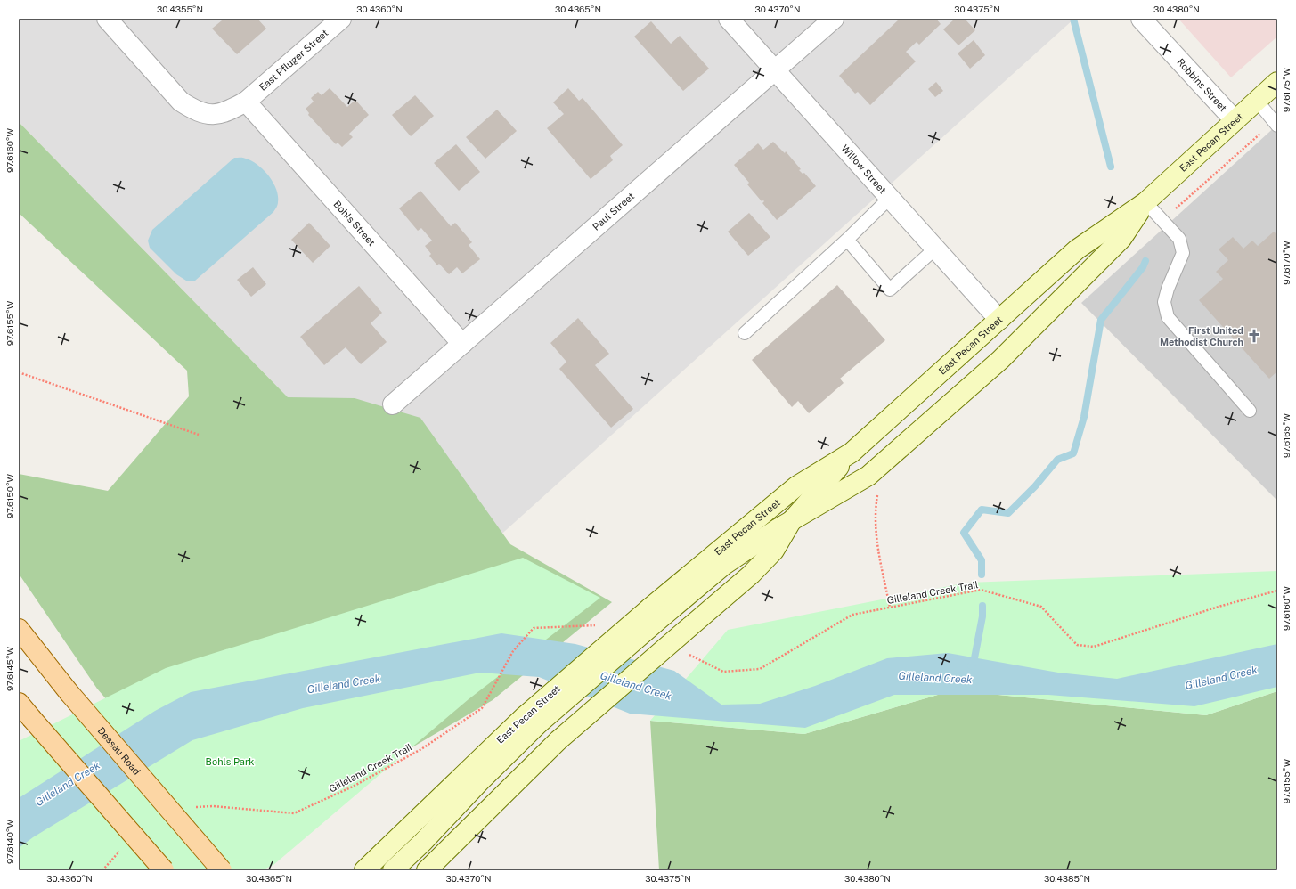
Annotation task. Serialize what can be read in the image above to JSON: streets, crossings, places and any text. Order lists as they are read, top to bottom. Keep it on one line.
{"streets":{"main road":["East Pecan Street","Dessau Road"],"street":["East Pfluger Street","Robbins Street","Willow Street","Paul Street","Bohls Street"],"path":["Gilleland Creek Trail"]},"crossings":[["East Pfluger Street","Bohls Street"],["Robbins Street","East Pecan Street"],["East Pecan Street","Willow Street"],["Willow Street","Paul Street"],["Paul Street","Bohls Street"]],"water":["Gilleland Creek"],"parks":["Bohls Park"],"places":{"church":["First United Methodist Church"]},"coordinates":["30.4355°N","30.4360°N","30.4365°N","30.4370°N","30.4375°N","30.4380°N","97.6175°W","97.6160°W","97.6170°W","97.6155°W","97.6165°W","97.6150°W","97.6145°W","97.6140°W","30.4385°N"]}
